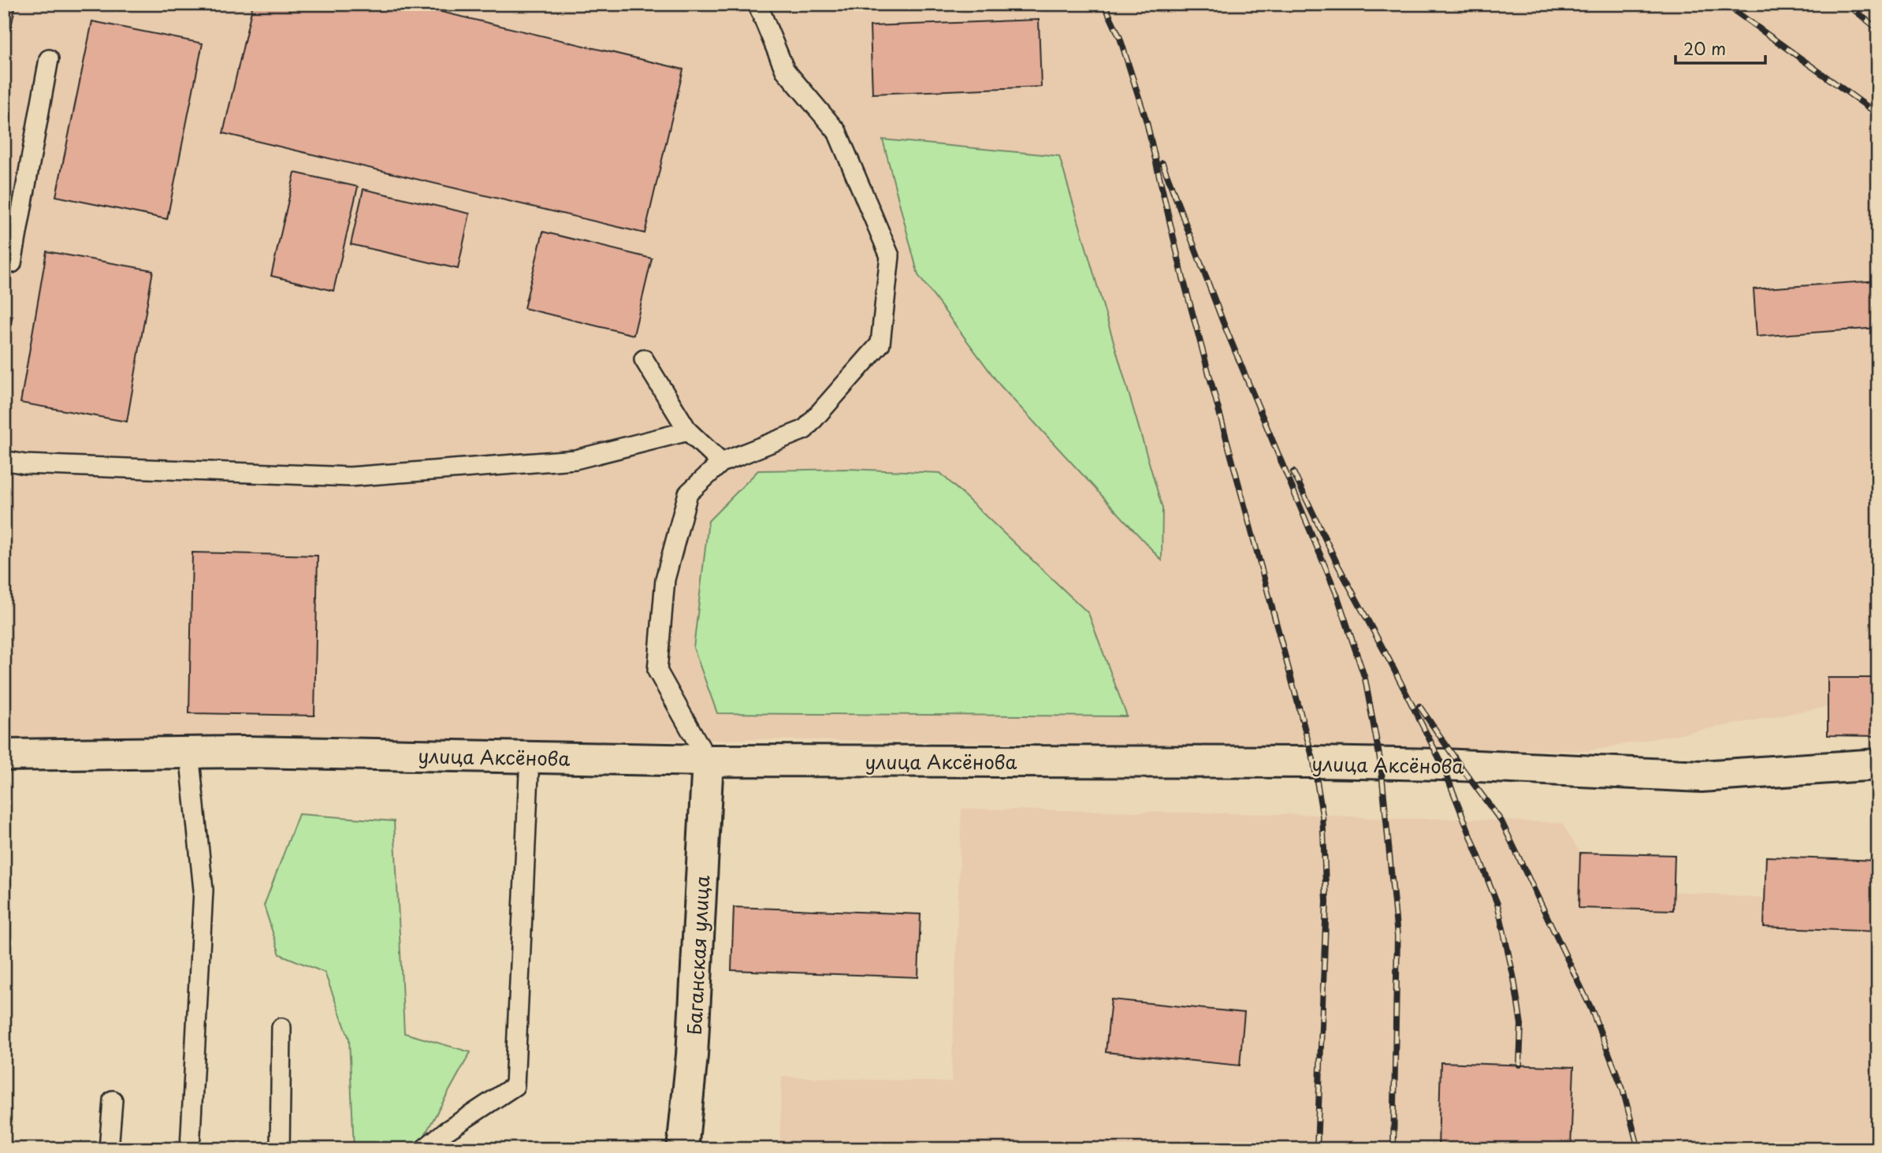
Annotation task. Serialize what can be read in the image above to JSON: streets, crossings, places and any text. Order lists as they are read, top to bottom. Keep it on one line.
{"streets":{"street":["улица Аксёнова","Баганская улица"]},"crossings":[["улица Аксёнова","Баганская улица"]],"scale_bar":"20 m"}
